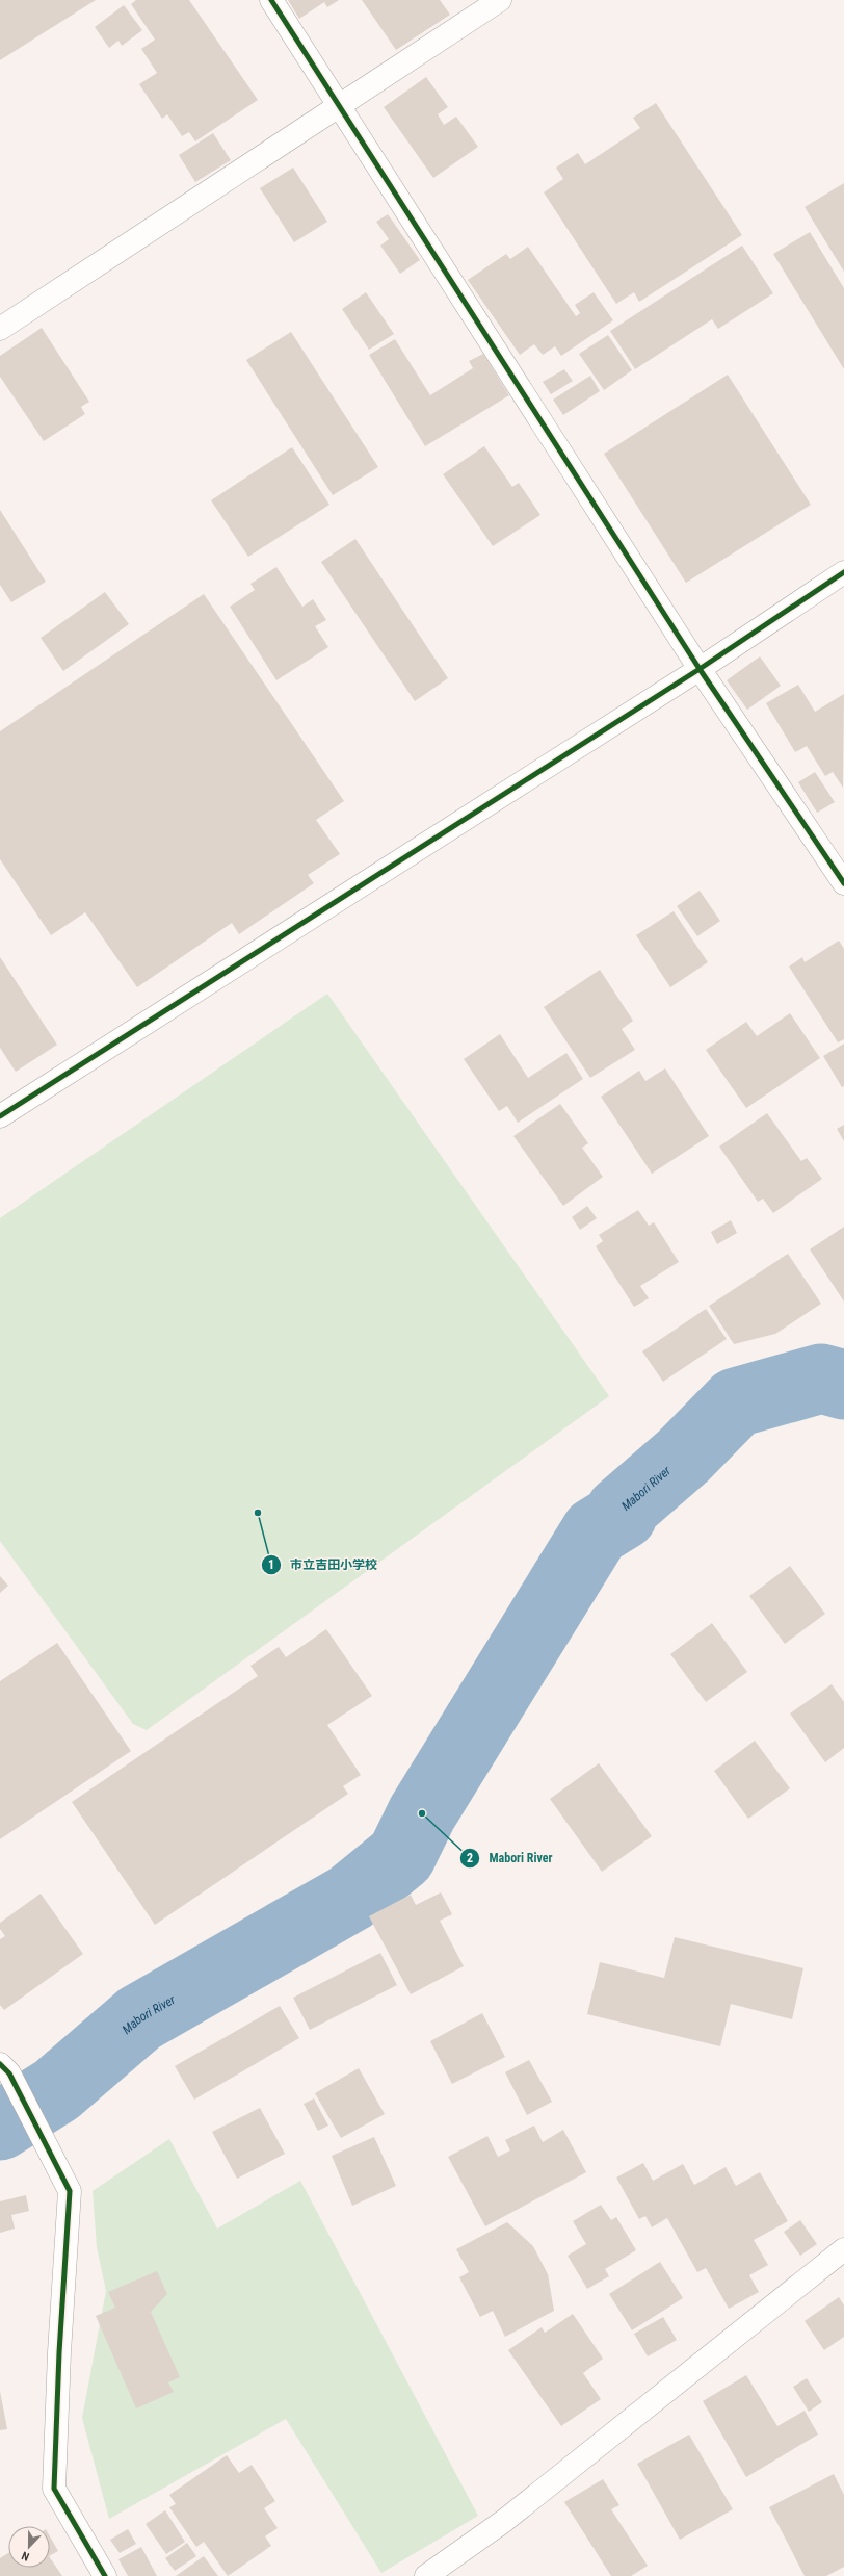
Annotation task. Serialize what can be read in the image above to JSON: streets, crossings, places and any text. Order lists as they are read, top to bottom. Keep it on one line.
{"water":["Mabori River"],"places":["市立吉田小学校","Mabori River"],"north":"bottom"}
